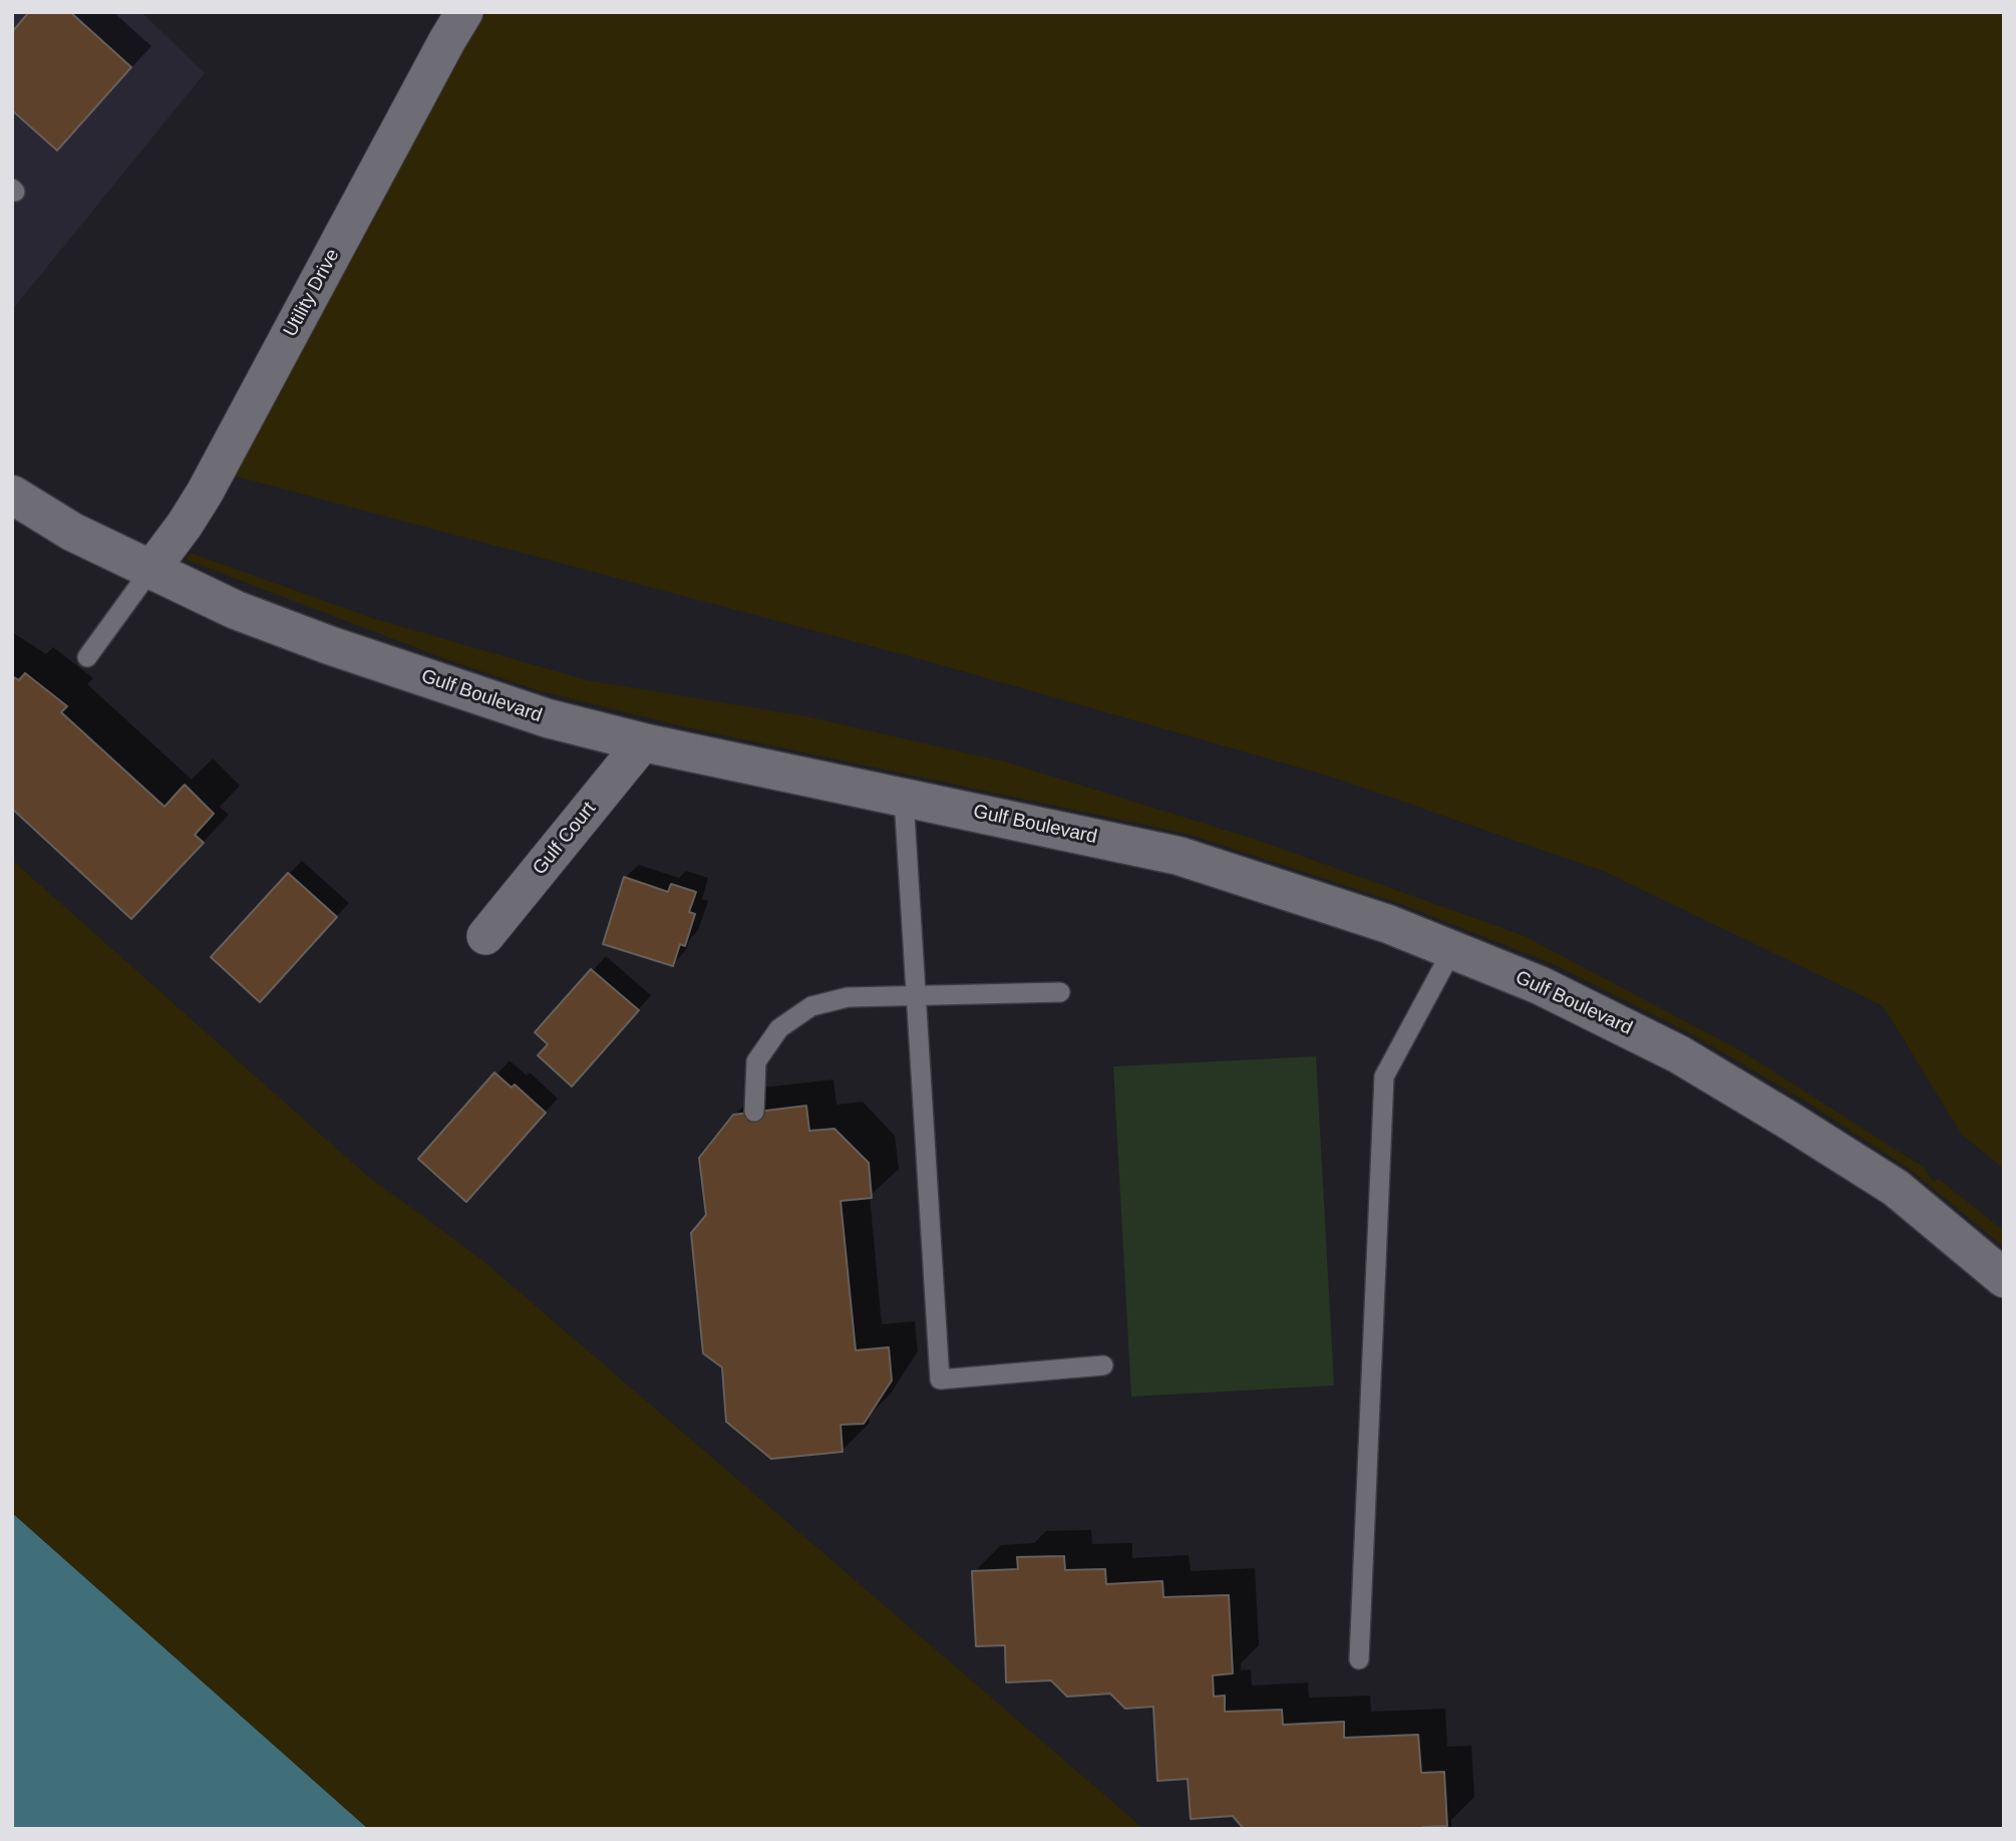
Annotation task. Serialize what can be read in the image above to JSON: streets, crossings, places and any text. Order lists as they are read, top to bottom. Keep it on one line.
{"streets":{"main road":["Gulf Boulevard"],"street":["Utility Drive","Gulf Court"]},"crossings":[["Utility Drive","Gulf Boulevard"],["Gulf Boulevard","Gulf Court"]]}
